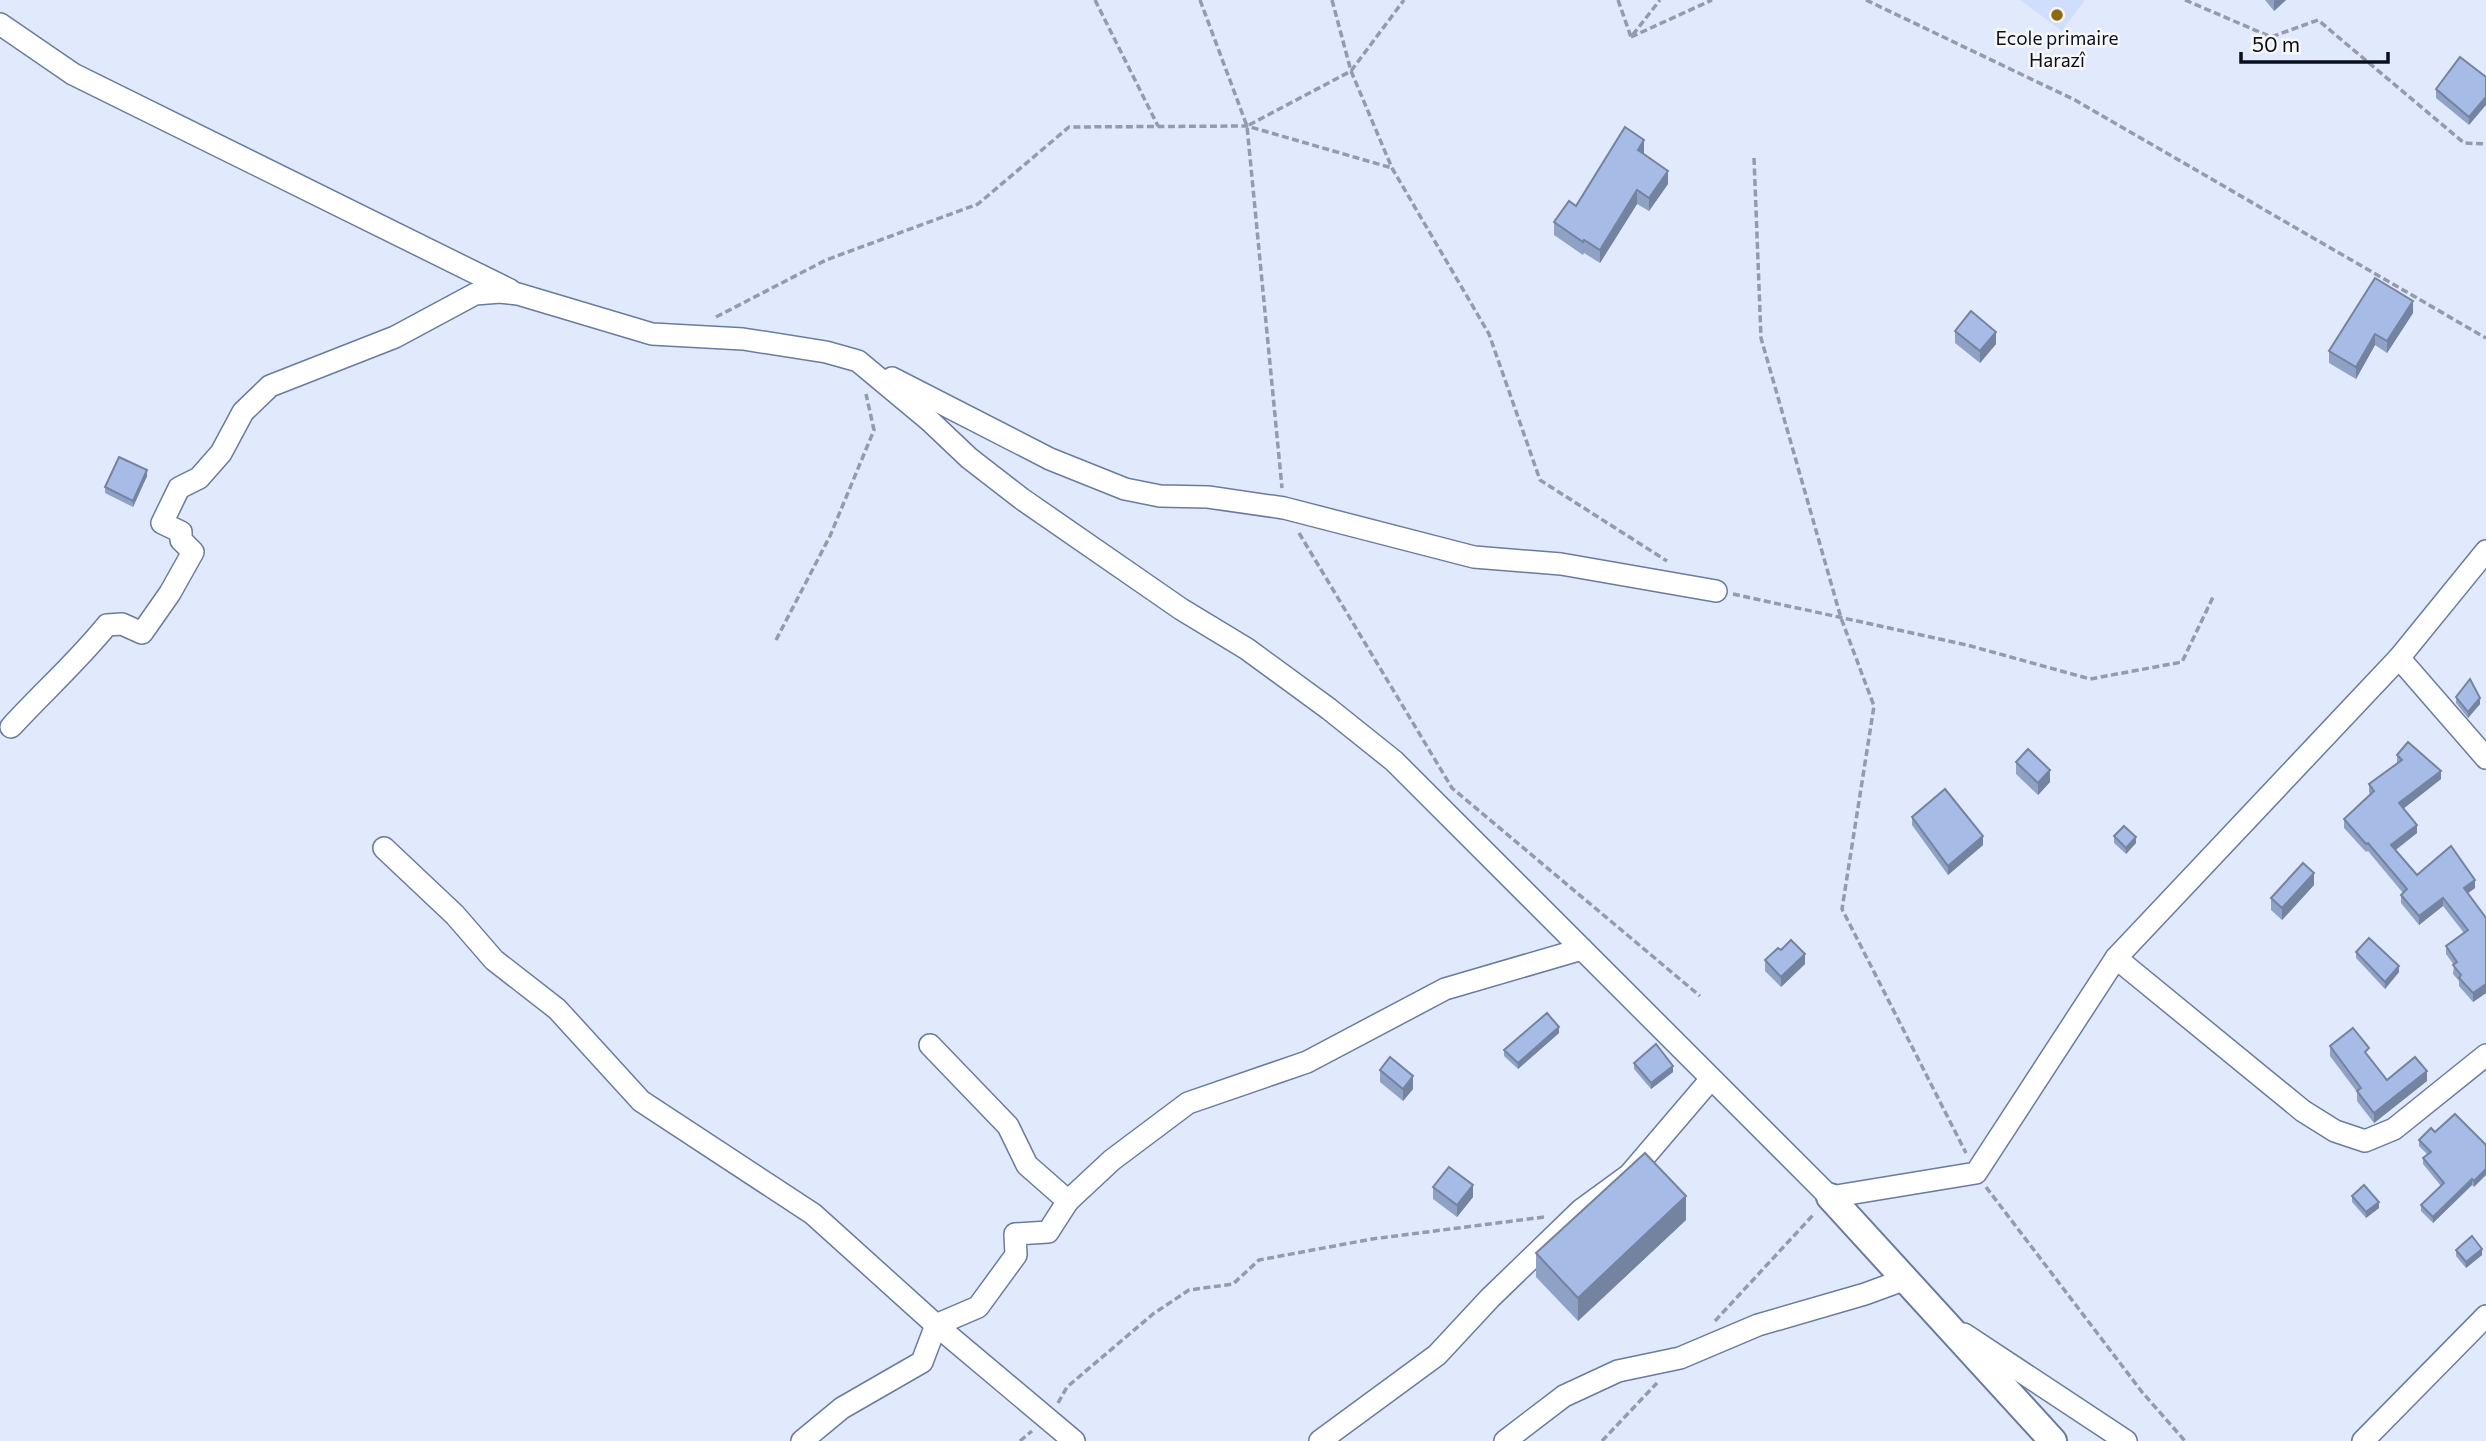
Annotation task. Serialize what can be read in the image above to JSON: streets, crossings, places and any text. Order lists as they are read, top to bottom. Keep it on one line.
{"places":["Ecole primaire Harazî"],"scale_bar":"50 m"}
